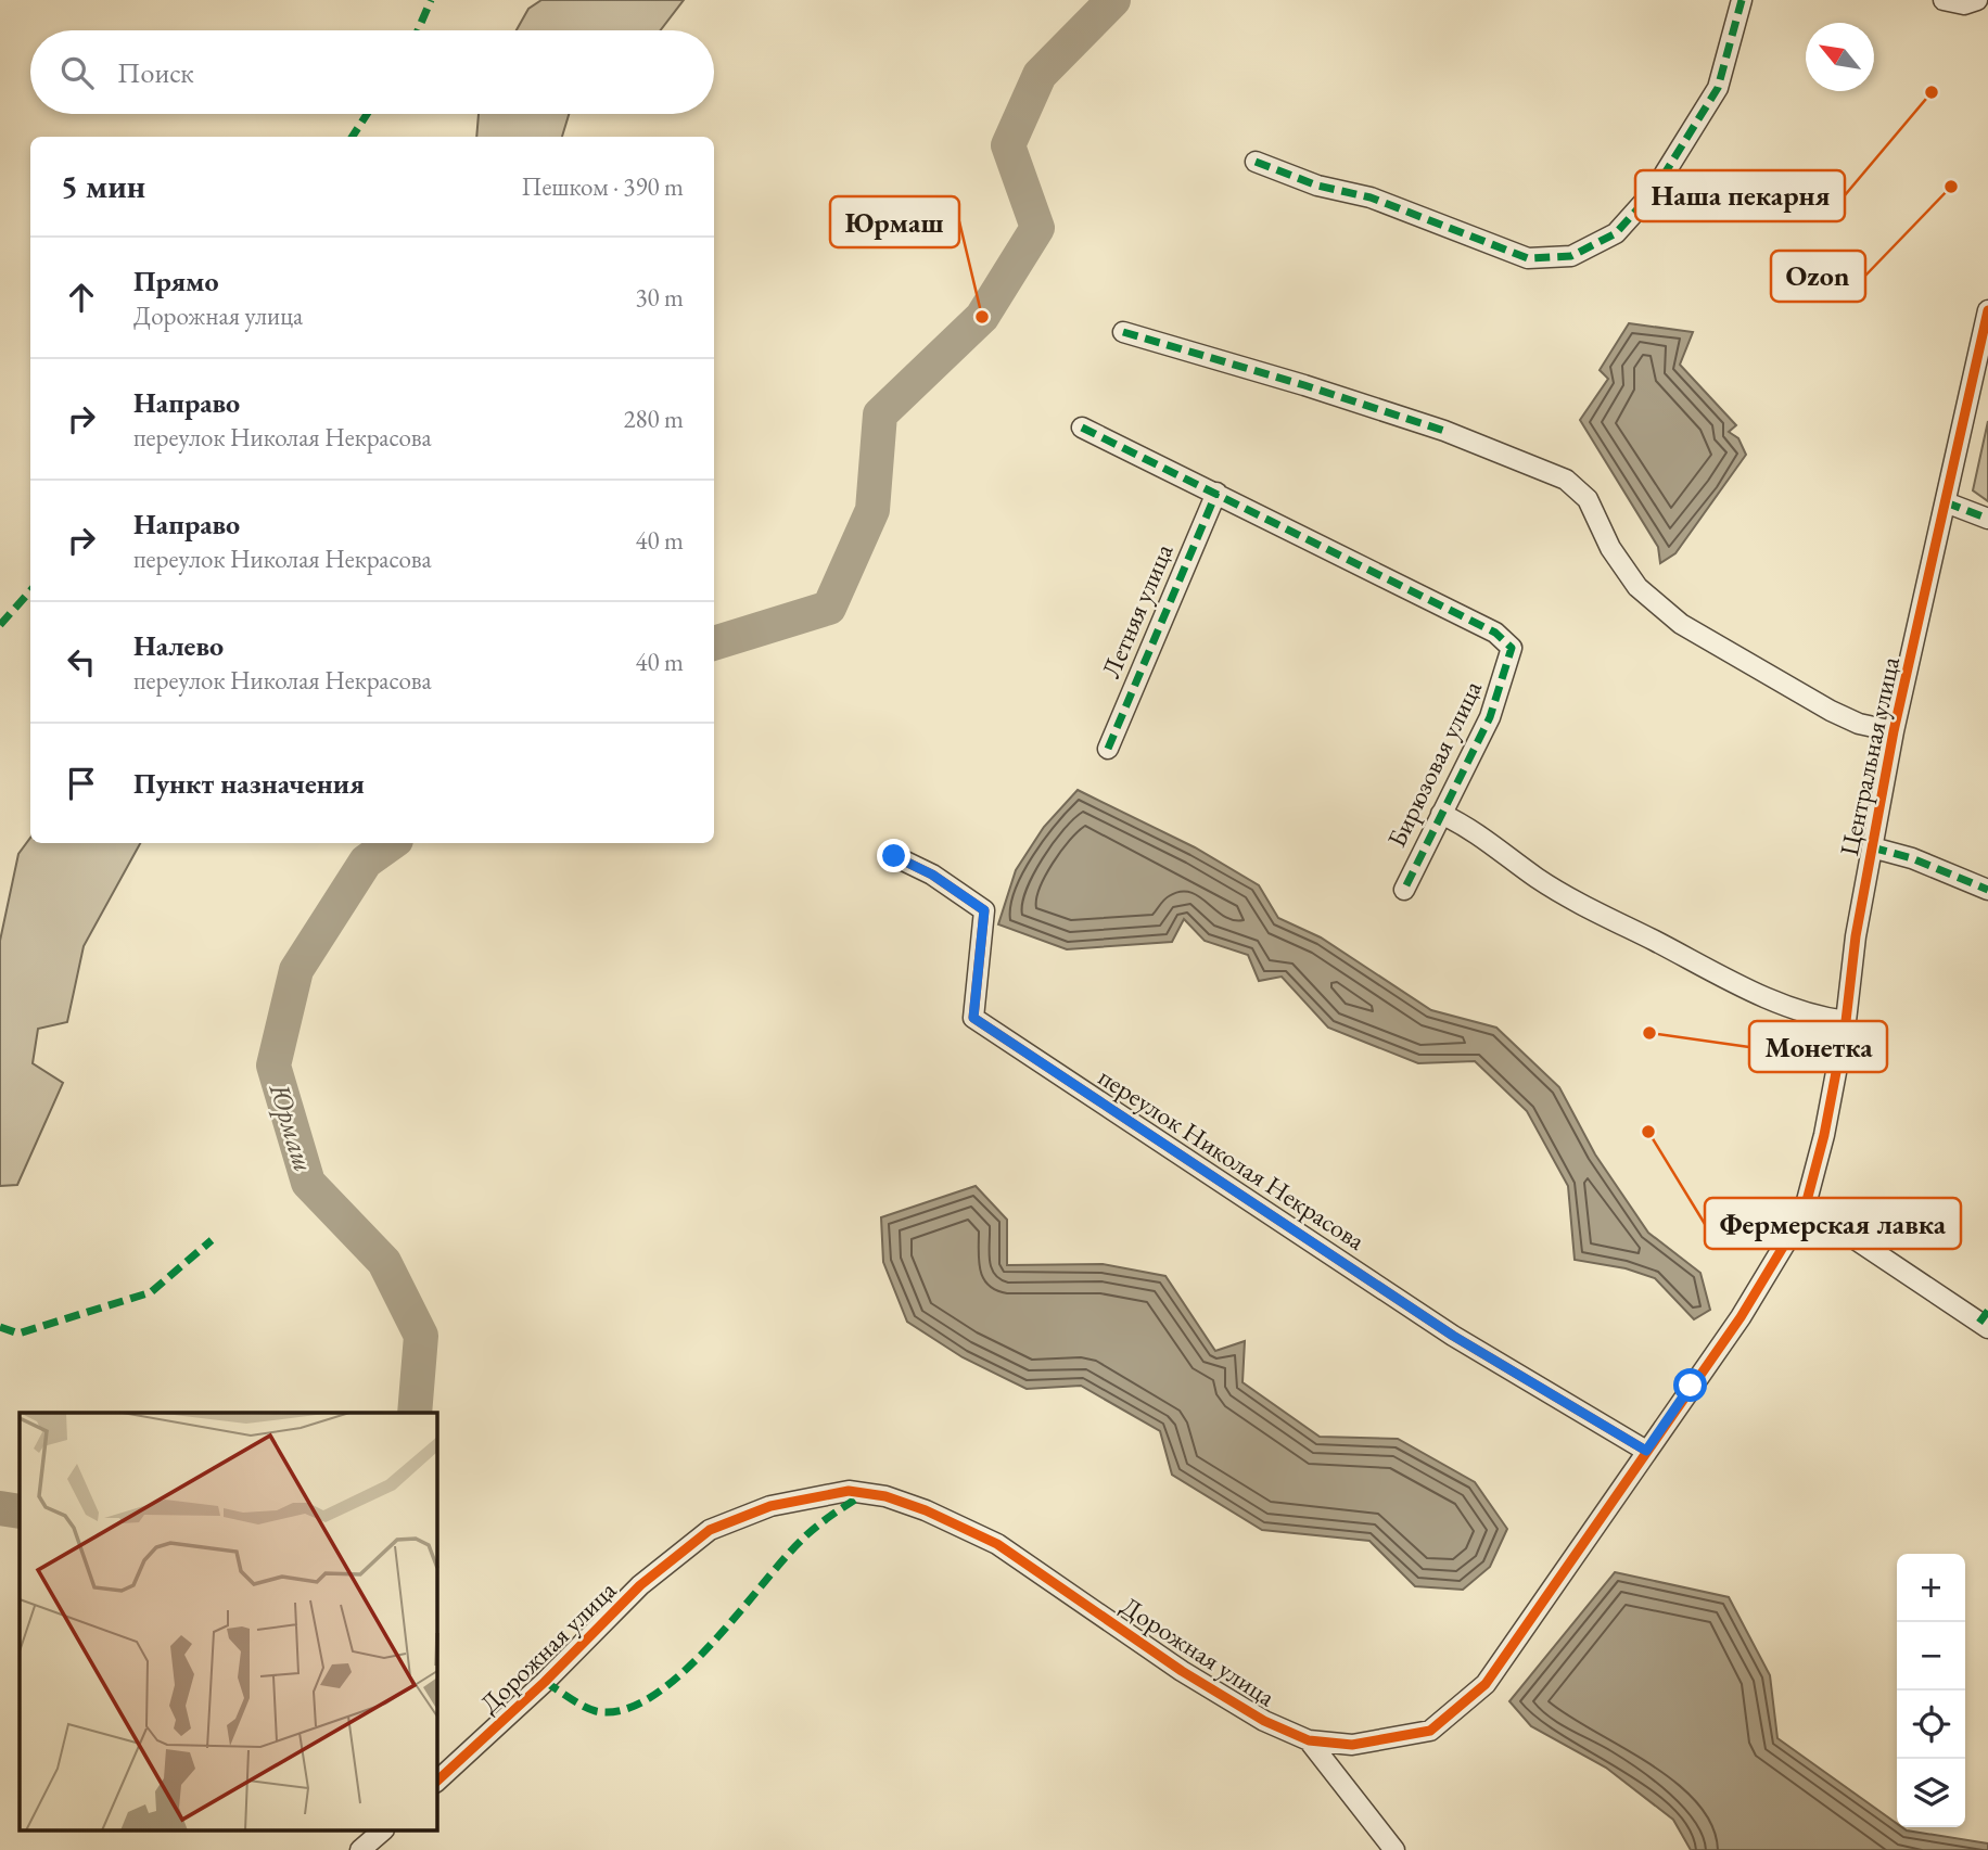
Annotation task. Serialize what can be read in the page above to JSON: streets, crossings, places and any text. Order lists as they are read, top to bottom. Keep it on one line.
{"streets":{"street":["Летняя улица","Центральная улица","Бирюзовая улица","переулок Николая Некрасова","Дорожная улица"]},"crossings":[["Летняя улица","Бирюзовая улица"],["Центральная улица","Дорожная улица"],["переулок Николая Некрасова","Дорожная улица"]],"water":["Юрмаш"],"places":["Наша пекарня","Ozon","Юрмаш","Монетка","Фермерская лавка"],"north":"top left","page":{"search":"Поиск","heading":["5 мин","Пешком · 390 m"],"list":[["Прямо","Дорожная улица","30 m"],["Направо","переулок Николая Некрасова","280 m"],["Направо","переулок Николая Некрасова","40 m"],["Налево","переулок Николая Некрасова","40 m"],"Пункт назначения"],"map_buttons":["+","−"]}}
